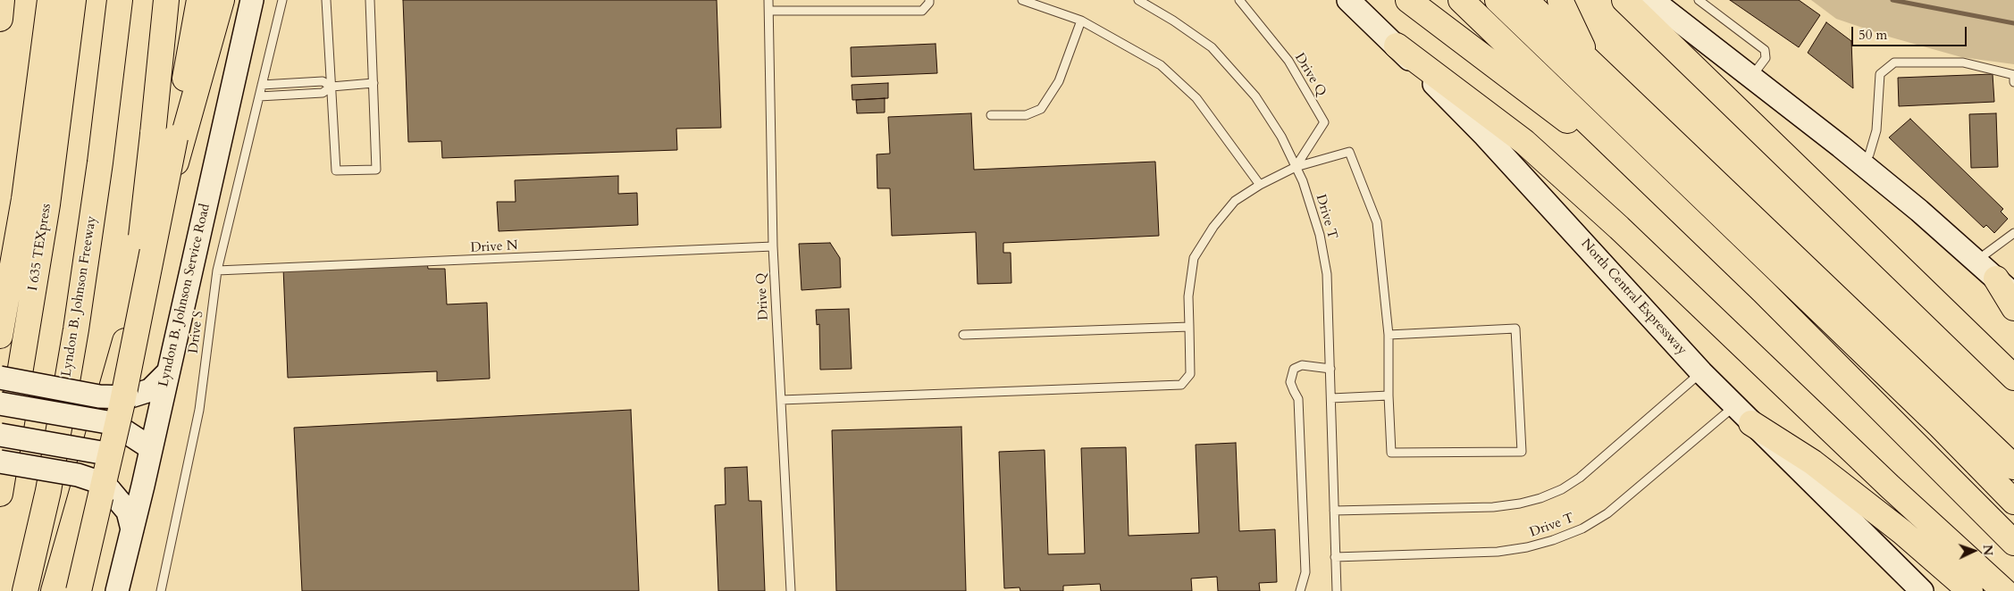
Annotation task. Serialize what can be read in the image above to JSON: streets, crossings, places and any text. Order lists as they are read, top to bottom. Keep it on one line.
{"streets":{"highway":["I 635 TEXpress","Lyndon B. Johnson Freeway"],"main road":["Lyndon B. Johnson Service Road","North Central Expressway"],"lane":["Drive Q","Drive T","Drive N","Drive S"]},"crossings":[["Drive Q","Drive T"],["Drive Q","Drive N"],["Drive T","North Central Expressway"],["Drive N","Drive S"]],"scale_bar":"50 m","north":"right"}
